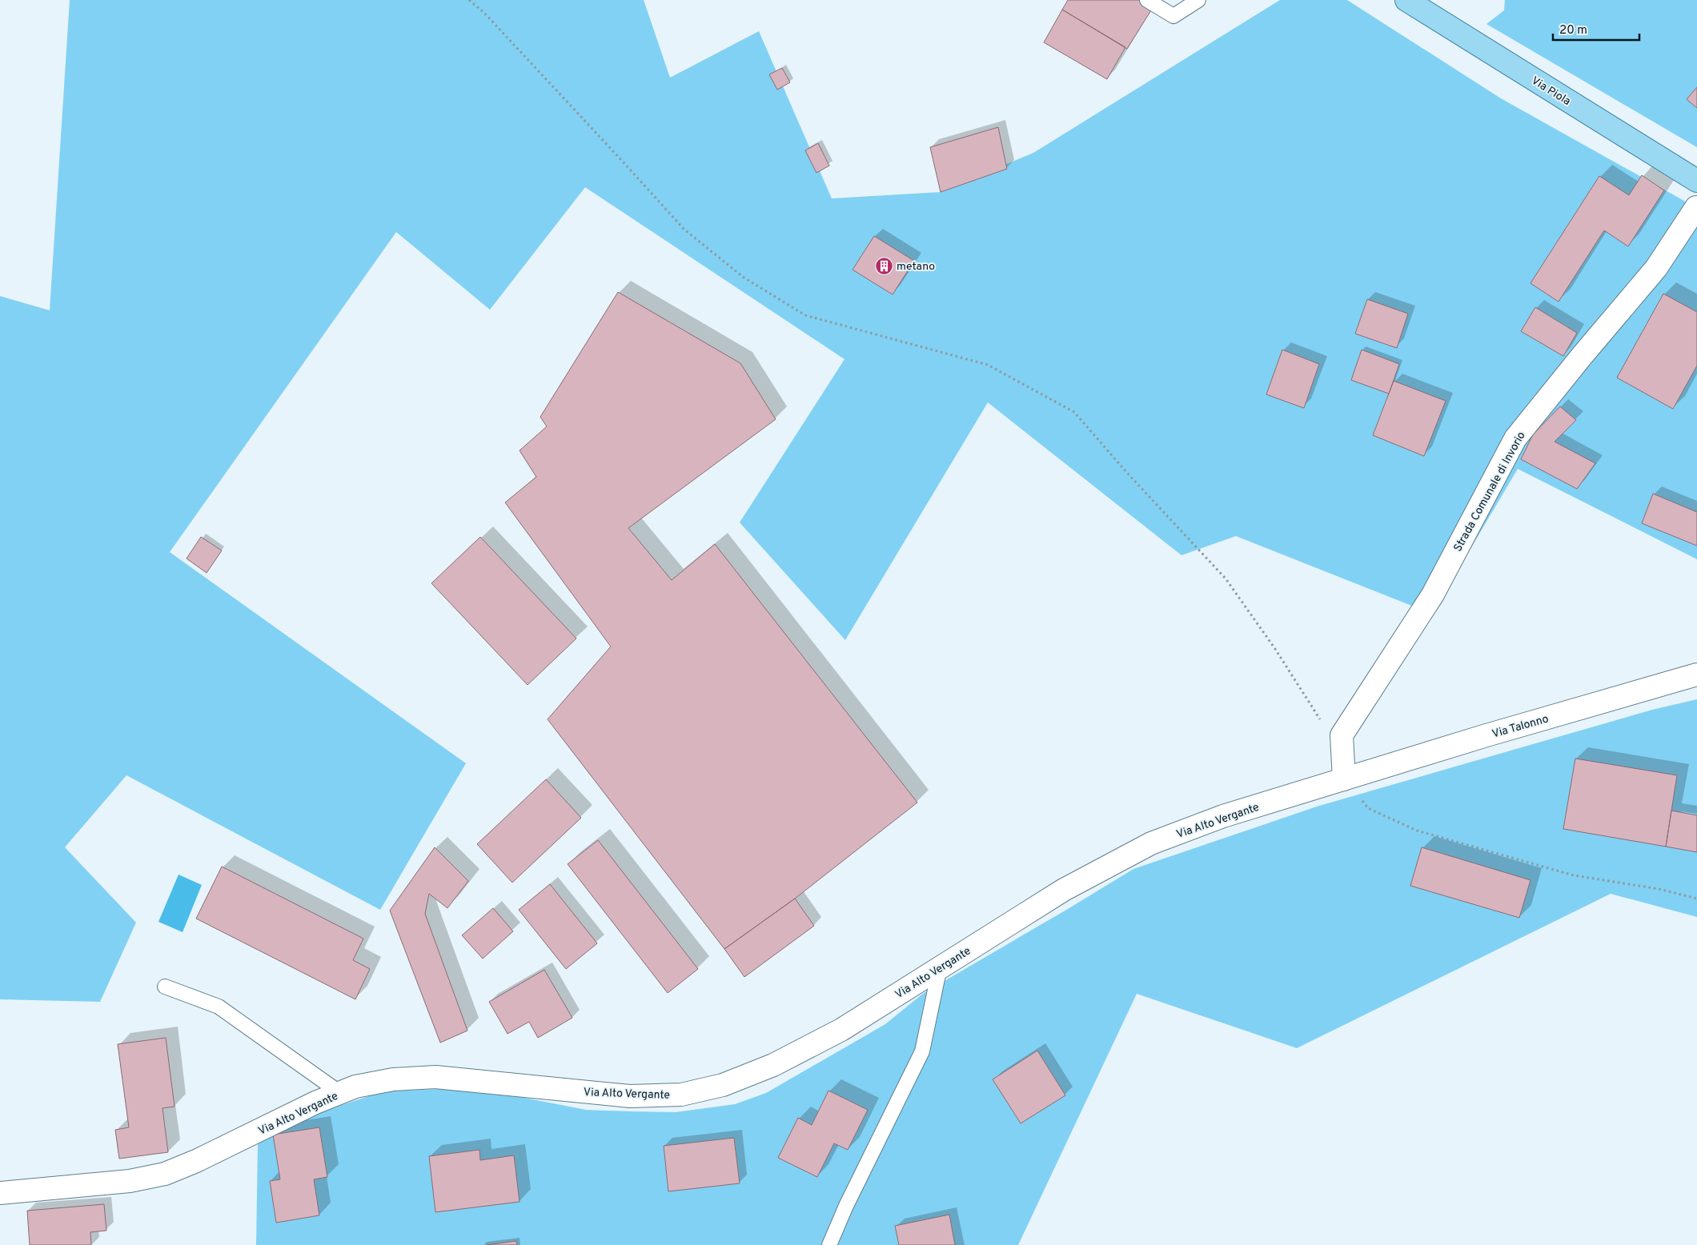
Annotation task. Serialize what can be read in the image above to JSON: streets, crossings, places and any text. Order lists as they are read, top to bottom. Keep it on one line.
{"streets":{"main road":["Via Piola","Strada Comunale di Invorio","Via Talonno","Via Alto Vergante"]},"crossings":[["Strada Comunale di Invorio","Via Talonno"],["Strada Comunale di Invorio","Via Alto Vergante"],["Via Talonno","Via Alto Vergante"]],"places":{"building":["metano"]},"scale_bar":"20 m"}
